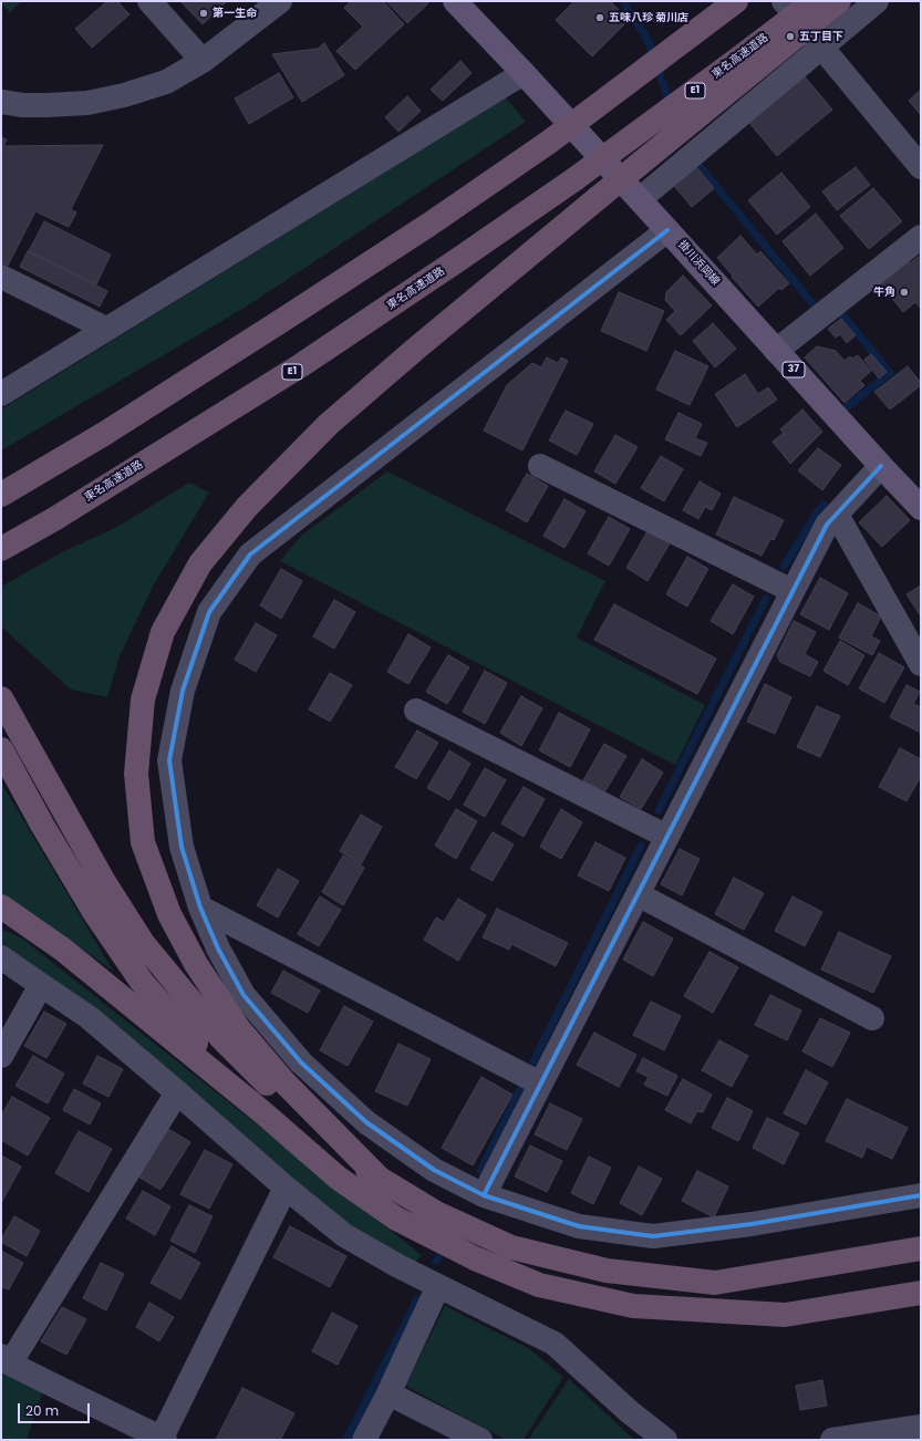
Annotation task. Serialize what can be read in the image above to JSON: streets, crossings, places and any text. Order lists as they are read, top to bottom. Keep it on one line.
{"streets":{"highway":["東名高速道路","E1"],"main road":["掛川浜岡線","37"]},"places":["第一生命","五味八珍 菊川店","五丁目下","牛角"],"scale_bar":"20 m"}
